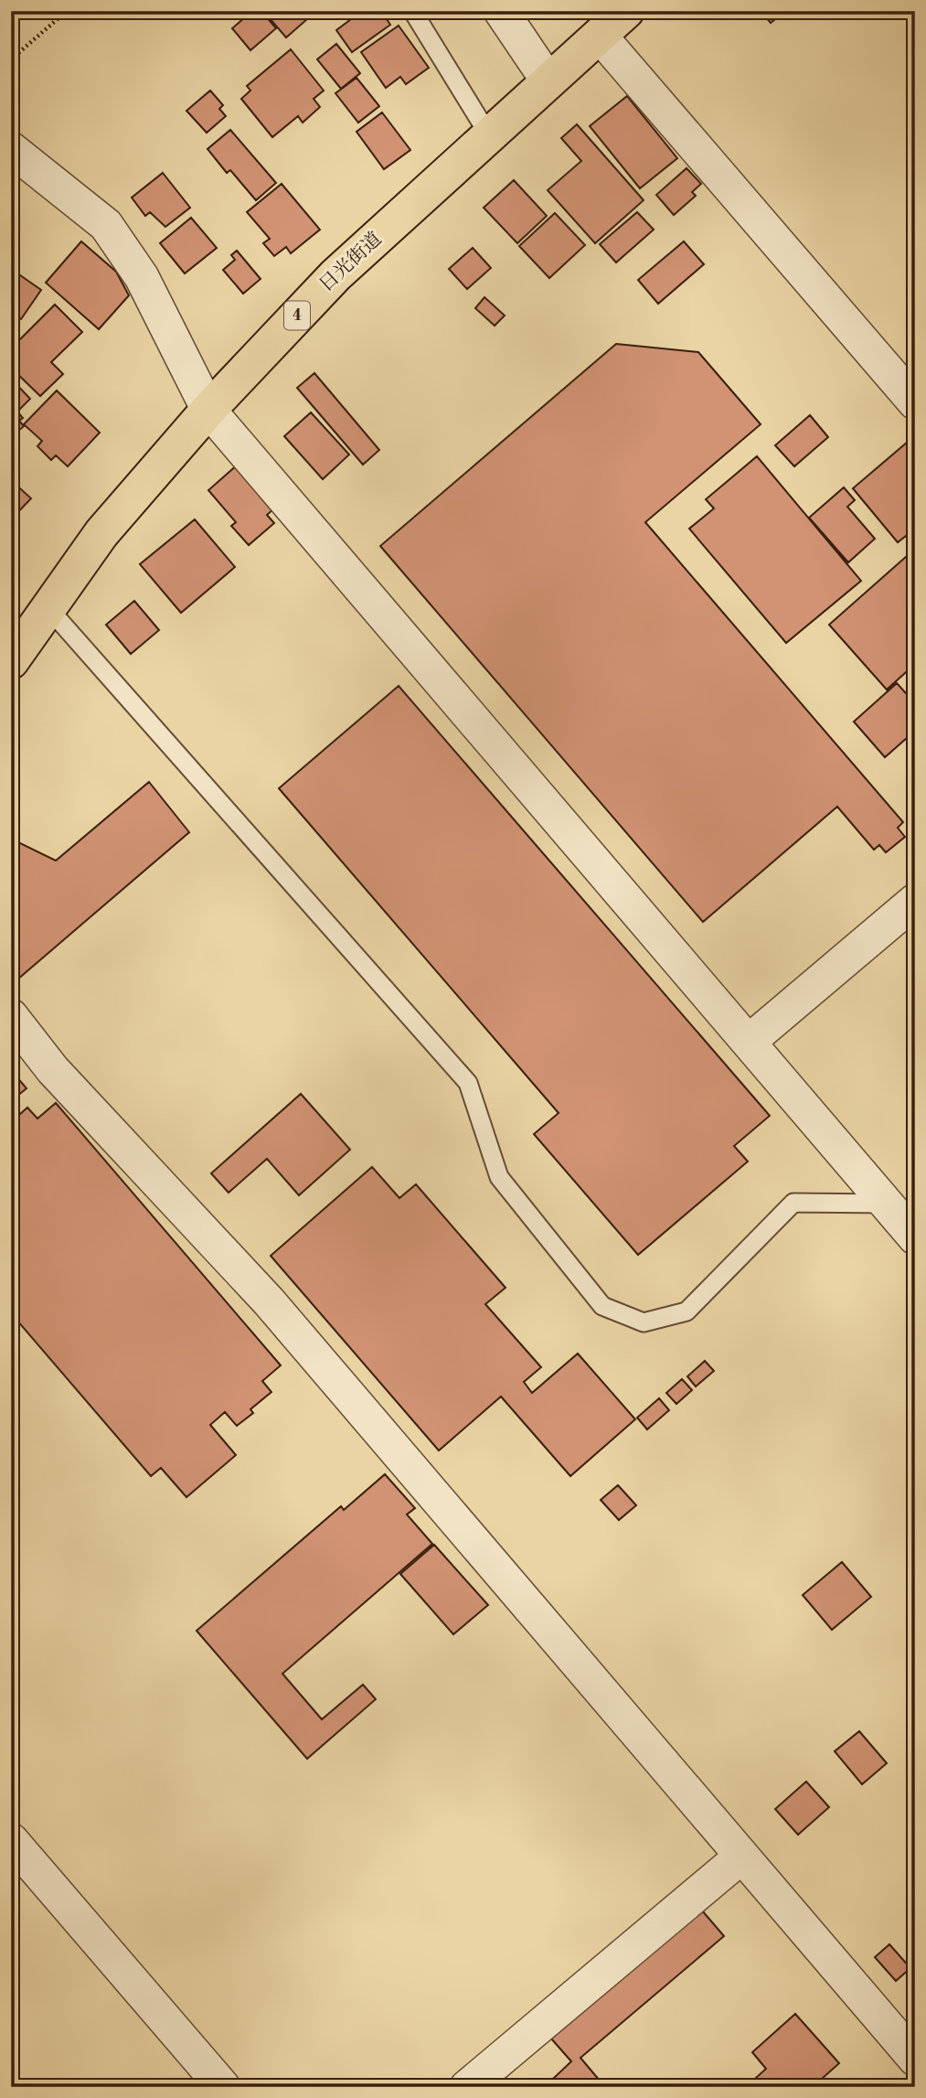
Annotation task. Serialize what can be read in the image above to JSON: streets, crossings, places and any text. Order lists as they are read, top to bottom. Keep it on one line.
{"streets":{"highway":["日光街道","4"]}}
